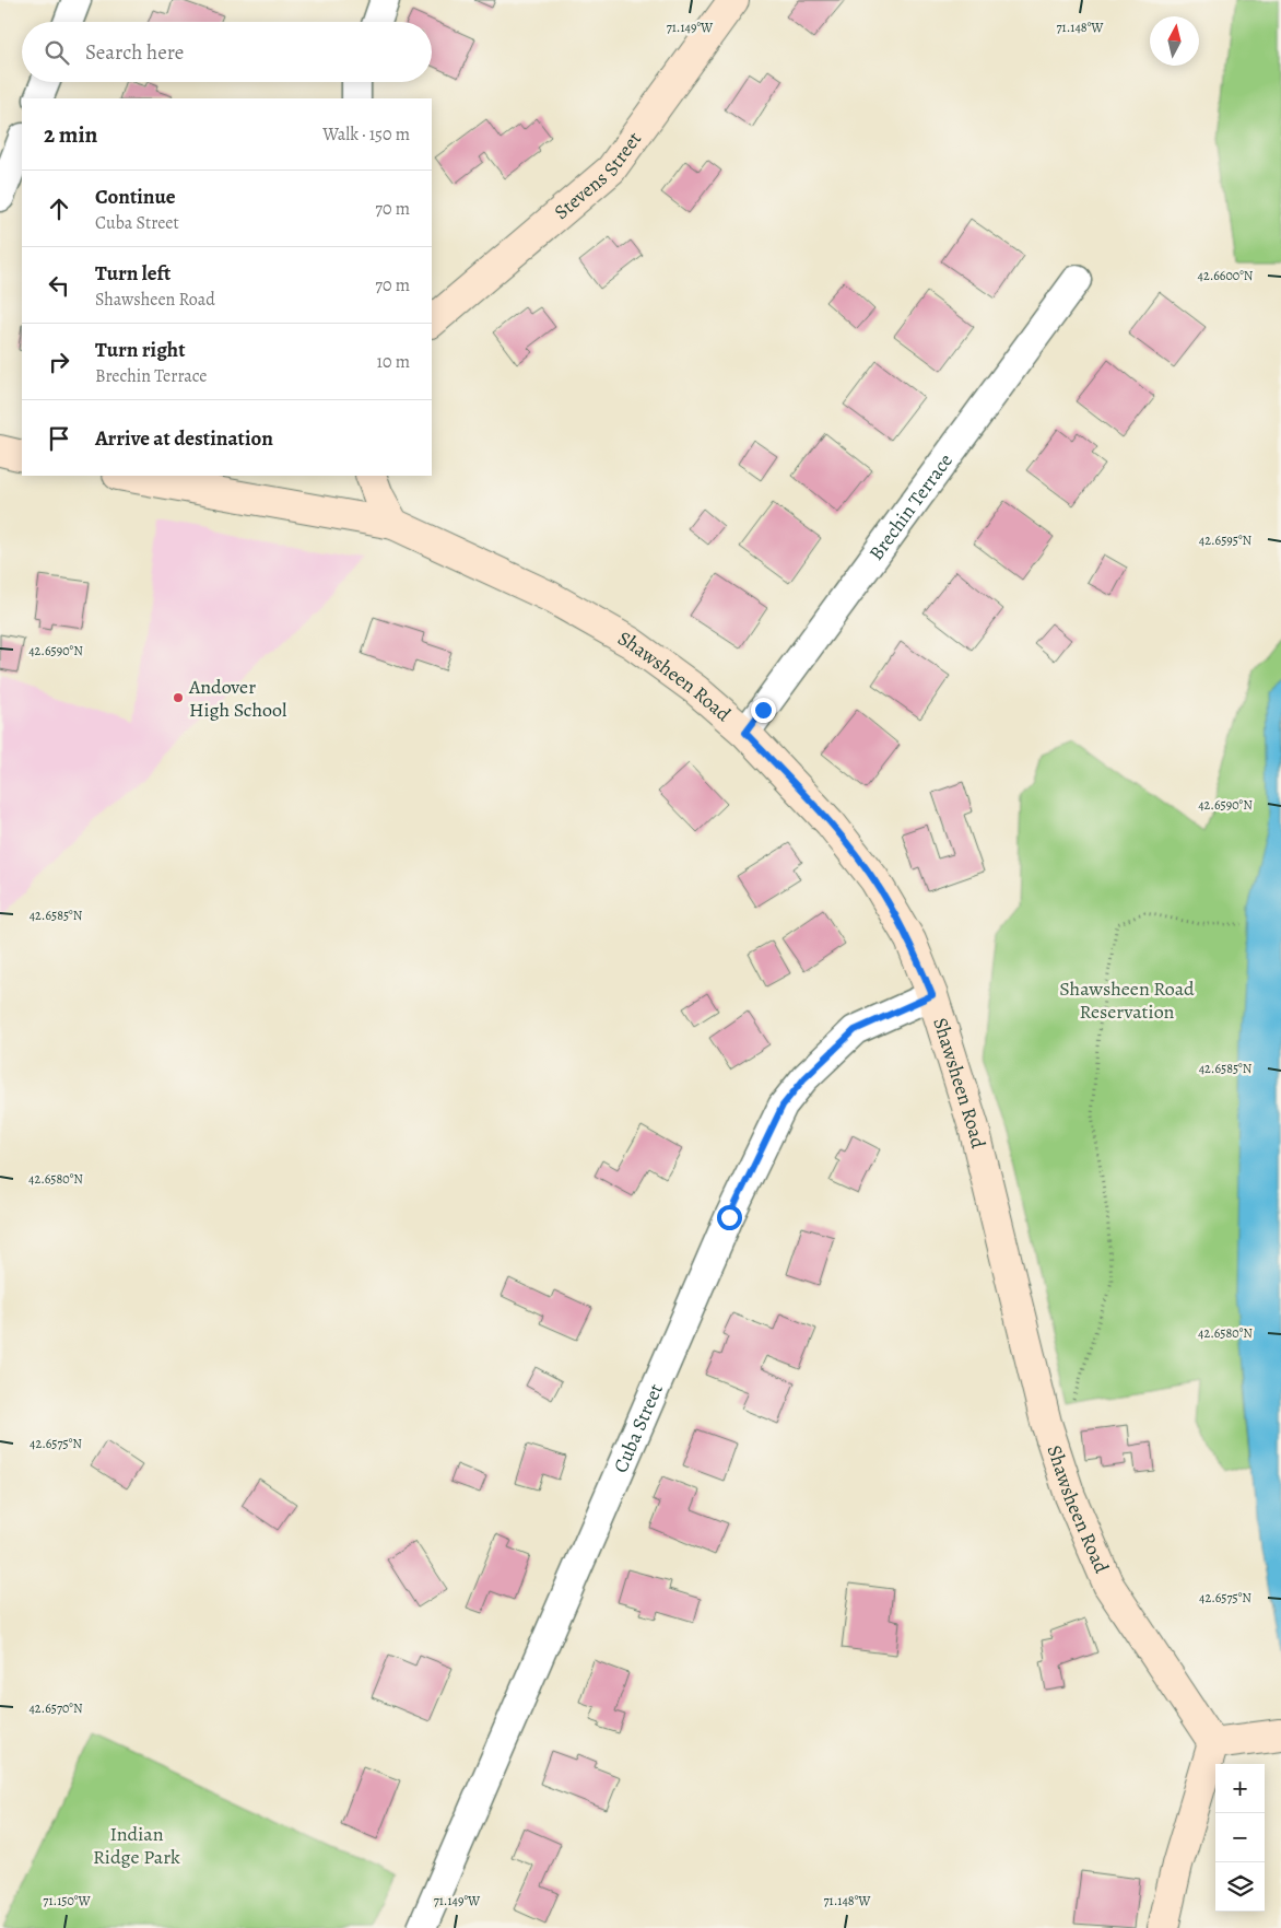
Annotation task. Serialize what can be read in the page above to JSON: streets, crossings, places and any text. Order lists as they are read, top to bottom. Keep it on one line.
{"streets":{"main road":["Stevens Street","Shawsheen Road"],"street":["Brechin Terrace","Cuba Street"]},"crossings":[["Brechin Terrace","Shawsheen Road"],["Shawsheen Road","Cuba Street"]],"parks":["Shawsheen Road Reservation","Indian Ridge Park"],"places":["Andover High School"],"north":"top","page":{"search":"Search here","heading":["2 min","Walk · 150 m"],"list":[["Continue","Cuba Street","70 m"],["Turn left","Shawsheen Road","70 m"],["Turn right","Brechin Terrace","10 m"],"Arrive at destination"],"map_buttons":["+","−"]},"coordinates":["71.149°W","71.148°W","42.6600°N","42.6595°N","42.6590°N","42.6585°N","42.6580°N","42.6575°N","42.6570°N","71.150°W"]}
